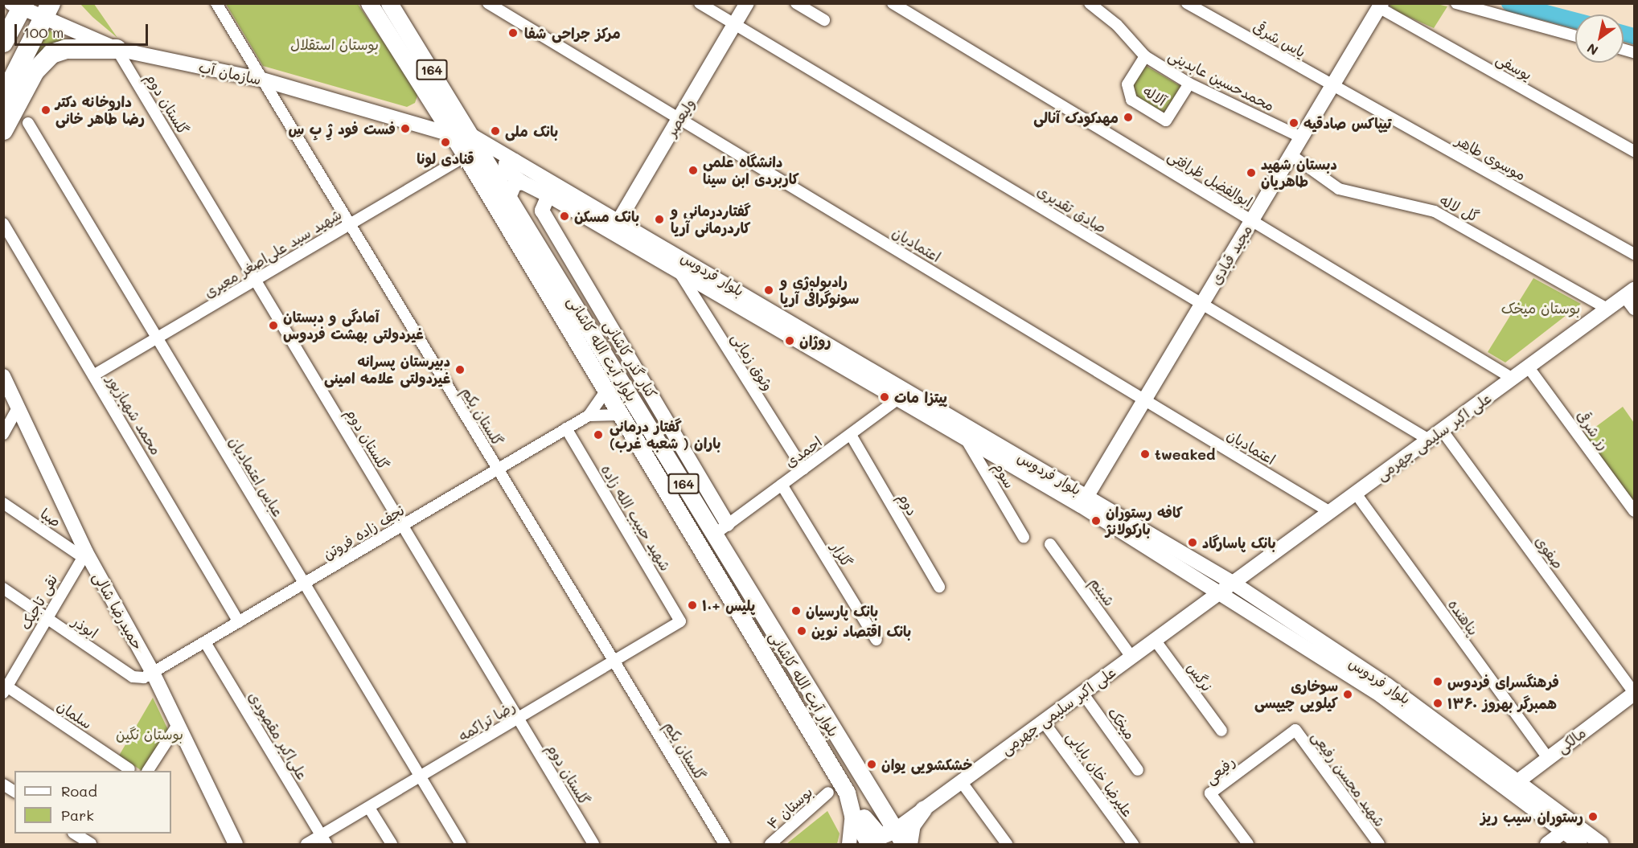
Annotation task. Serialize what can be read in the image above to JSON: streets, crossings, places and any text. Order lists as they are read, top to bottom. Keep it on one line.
{"streets":{"main road":["164","سازمان آب","ولیعصر","مجید قبادی","بلوار فردوس","بلوار آیت الله کاشانی","کنار گذر کاشانی","علی اکبر سلیمی جهرمی","حمیدرضا شالی","مالکی"],"street":["یاس شرقی","یوسفی","محمدحسین عابدینی","آلاله","گلستان دوم","موسوی طاهر","ابوالفضل ظرافتی","گل لاله","صادق تقدیری","اعتمادیان","شهید سید علی‌اصغر معیری","وثوق زمانی","محمد شهبازپور","گلستان یکم","رز شرقی","احمدی","سوم","عباس اعتمادیان","دوم","صبا","شهید حبیب الله زاده","نجف زاده فروتن","صفوی","گلزار","شبنم","نقی تاجیک","پناهنده","ابوذر","نرگس","سلمان","رضا تراکمه","میخک","علی‌اکبر مقصودی","رفیعی","علیرضا خان بابایی","شهید محسن رفیعی","بوستان ۴"]},"crossings":[["یاس شرقی","موسوی طاهر"],["یاس شرقی","مجید قبادی"],["یوسفی","مجید قبادی"],["سازمان آب","گلستان دوم"],["سازمان آب","بلوار آیت الله کاشانی"],["سازمان آب","گلستان یکم"],["محمدحسین عابدینی","آلاله"],["محمدحسین عابدینی","مجید قبادی"],["گلستان دوم","شهید سید علی‌اصغر معیری"],["گلستان دوم","نجف زاده فروتن"],["گلستان دوم","رضا تراکمه"],["ولیعصر","صادق تقدیری"],["ولیعصر","اعتمادیان"],["ولیعصر","بلوار فردوس"],["موسوی طاهر","مجید قبادی"],["ابوالفضل ظرافتی","مجید قبادی"],["ابوالفضل ظرافتی","علی اکبر سلیمی جهرمی"],["گل لاله","مجید قبادی"],["گل لاله","علی اکبر سلیمی جهرمی"],["صادق تقدیری","مجید قبادی"],["صادق تقدیری","علی اکبر سلیمی جهرمی"],["اعتمادیان","مجید قبادی"],["اعتمادیان","علی اکبر سلیمی جهرمی"],["شهید سید علی‌اصغر معیری","بلوار آیت الله کاشانی"],["شهید سید علی‌اصغر معیری","محمد شهبازپور"],["شهید سید علی‌اصغر معیری","گلستان یکم"],["شهید سید علی‌اصغر معیری","عباس اعتمادیان"],["مجید قبادی","بلوار فردوس"],["بلوار فردوس","بلوار آیت الله کاشانی"],["بلوار فردوس","کنار گذر کاشانی"],["بلوار فردوس","وثوق زمانی"],["بلوار فردوس","علی اکبر سلیمی جهرمی"],["بلوار فردوس","احمدی"],["بلوار فردوس","سوم"],["بلوار فردوس","مالکی"],["بلوار آیت الله کاشانی","علی اکبر سلیمی جهرمی"],["بلوار آیت الله کاشانی","احمدی"],["بلوار آیت الله کاشانی","نجف زاده فروتن"],["کنار گذر کاشانی","احمدی"],["وثوق زمانی","احمدی"],["محمد شهبازپور","نجف زاده فروتن"],["گلستان یکم","نجف زاده فروتن"],["گلستان یکم","رضا تراکمه"],["رز شرقی","علی اکبر سلیمی جهرمی"],["علی اکبر سلیمی جهرمی","صفوی"],["علی اکبر سلیمی جهرمی","شبنم"],["علی اکبر سلیمی جهرمی","پناهنده"],["علی اکبر سلیمی جهرمی","نرگس"],["علی اکبر سلیمی جهرمی","میخک"],["علی اکبر سلیمی جهرمی","علیرضا خان بابایی"],["احمدی","دوم"],["احمدی","گلزار"],["عباس اعتمادیان","نجف زاده فروتن"],["عباس اعتمادیان","رضا تراکمه"],["صبا","نقی تاجیک"],["صبا","حمیدرضا شالی"],["شهید حبیب الله زاده","نجف زاده فروتن"],["شهید حبیب الله زاده","رضا تراکمه"],["نجف زاده فروتن","حمیدرضا شالی"],["نجف زاده فروتن","ابوذر"],["نجف زاده فروتن","علی‌اکبر مقصودی"],["صفوی","مالکی"],["نقی تاجیک","حمیدرضا شالی"],["نقی تاجیک","ابوذر"],["نقی تاجیک","سلمان"],["حمیدرضا شالی","ابوذر"],["پناهنده","مالکی"],["رضا تراکمه","علی‌اکبر مقصودی"],["رفیعی","شهید محسن رفیعی"]],"parks":["بوستان استقلال","بوستان میخک","بوستان نگین"],"places":["مرکز جراحی شفا","داروخانه دکتر رضا طاهر خانی","مهدکودک آنالی","تیپاکس صادقیه","فست فود ژِ بِ سِ","بانک ملی","قنادی لونا","دانشگاه علمی کاربردی ابن سینا","دبستان شهید طاهریان","بانک مسکن","گفتاردرمانی و کاردرمانی آریا","رادیولوژی و سونوگرافی آریا","آمادگی و دبستان غیردولتی بهشت فردوس","روژان","دبیرستان پسرانه غیردولتی علامه امینی","پیتزا مات","گفتار درمانی باران ( شعبه غرب)","tweaked","کافه رستوران بارکولانژ","بانک پاسارگاد","پلیس +۱۰","بانک پارسیان","بانک اقتصاد نوین","فرهنگسرای فردوس","سوخاری كيلويی چيپسی","همبرگر بهروز ۱۳۶۰","خشکشویی یوان","رستوران سیب ریز"],"legend":["Road","Park"],"scale_bar":"100 m","north":"bottom left"}
